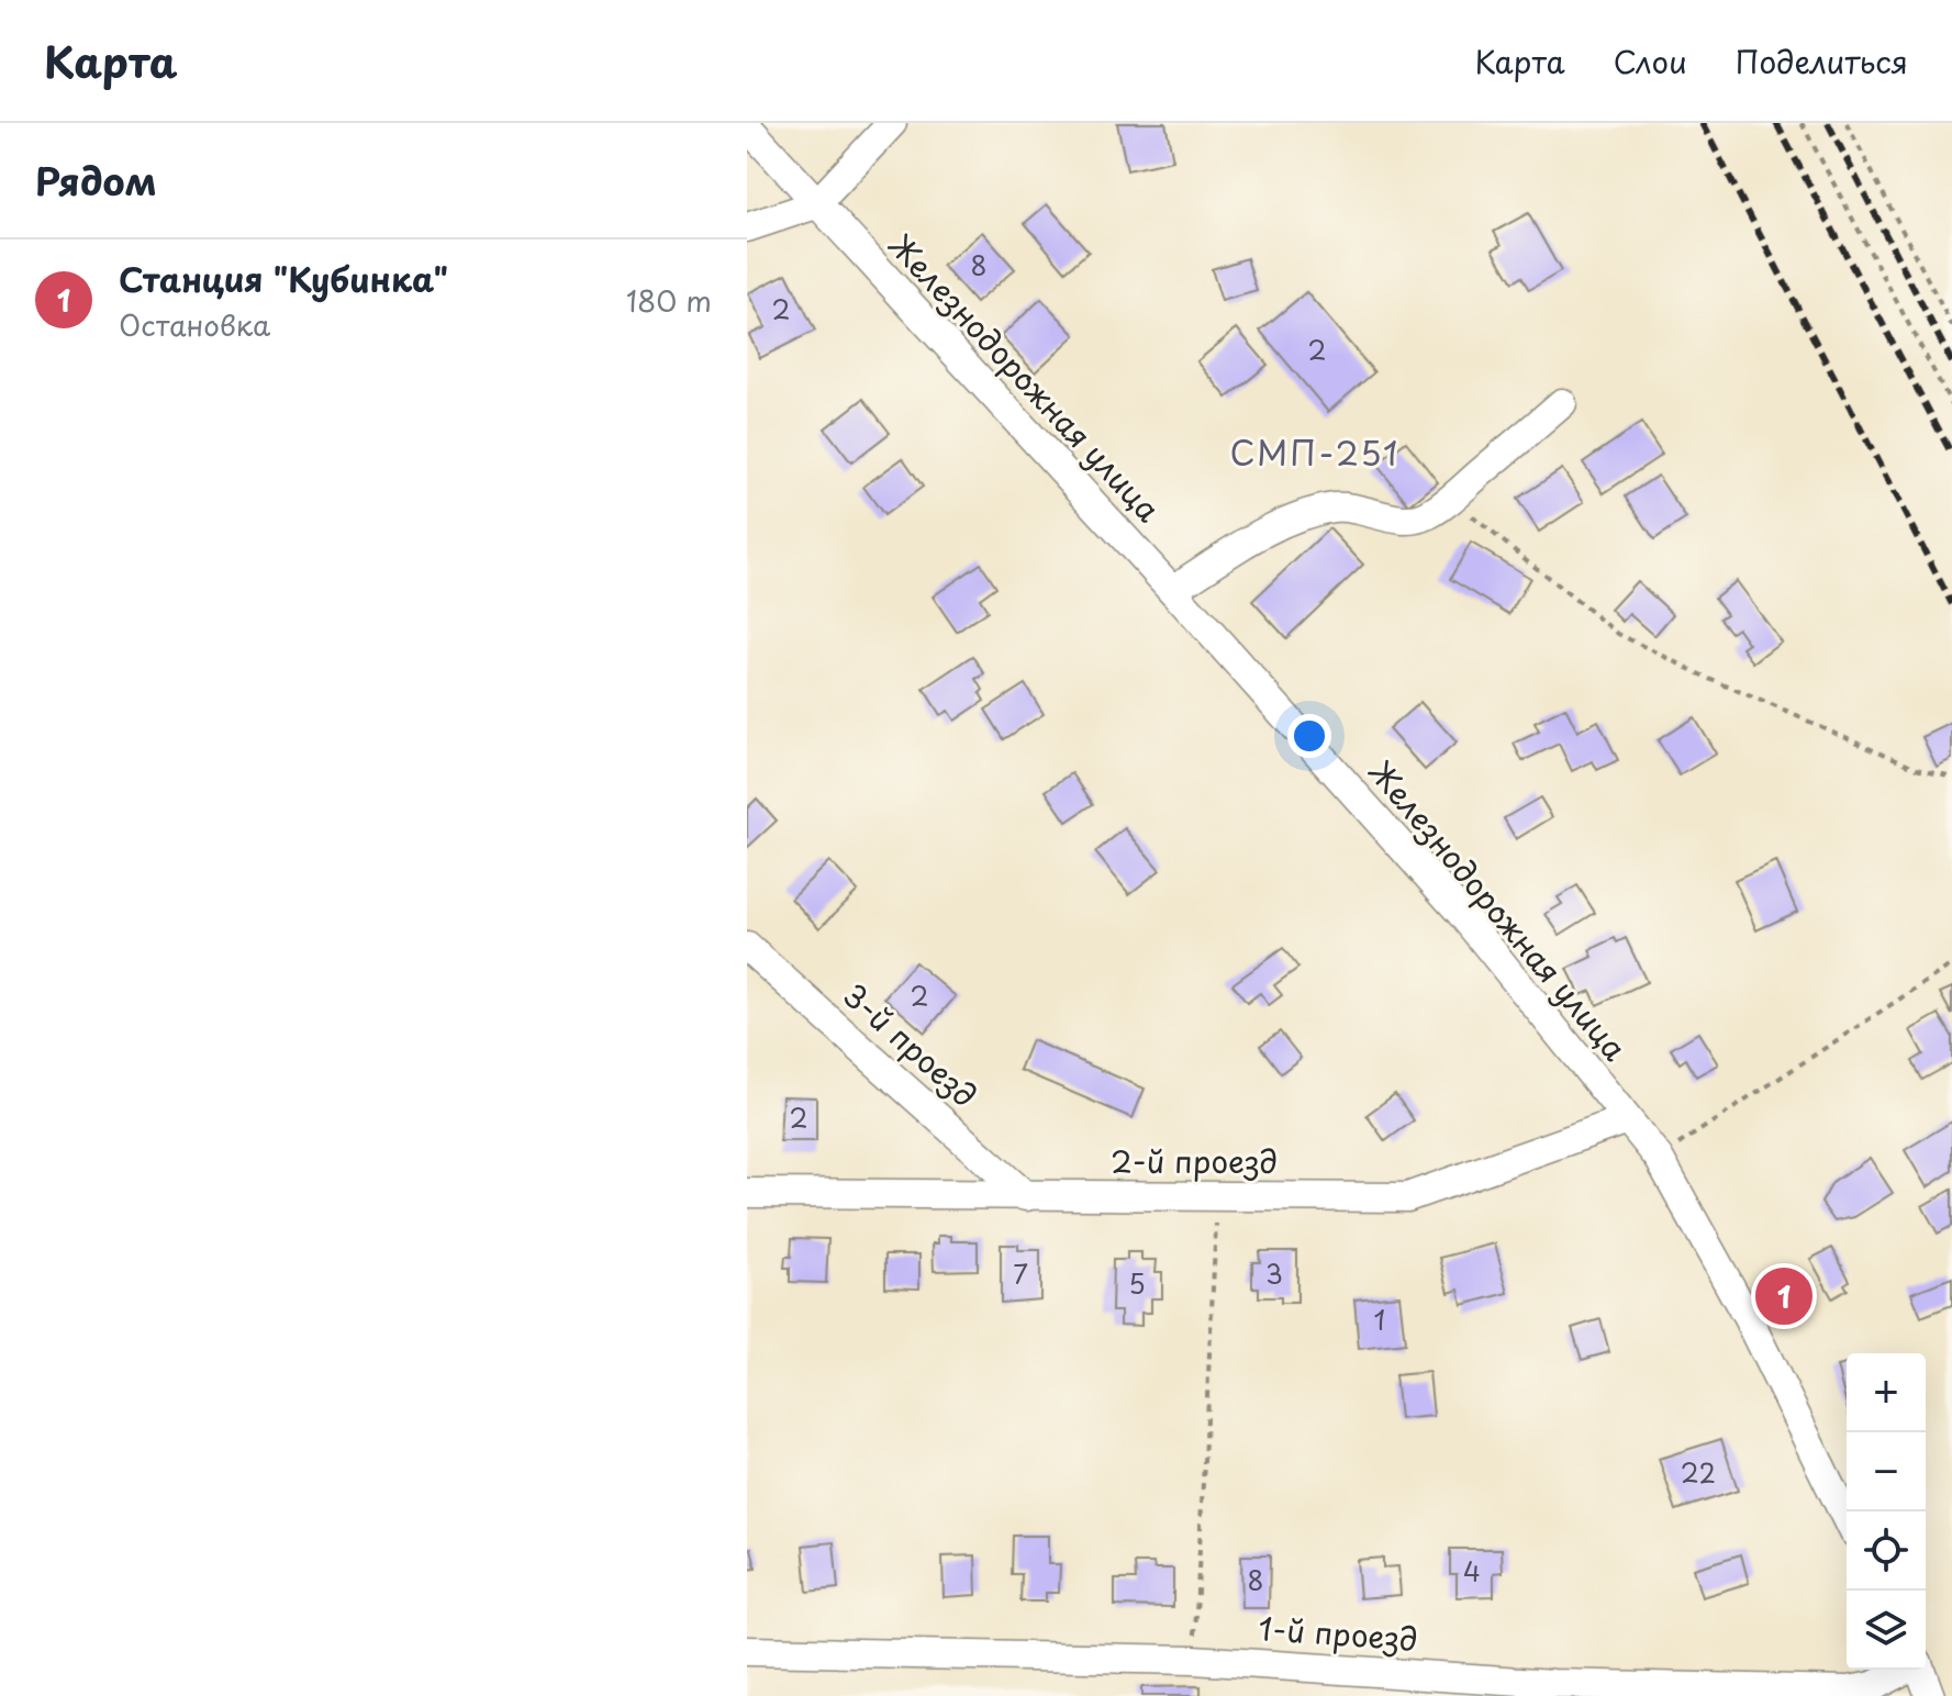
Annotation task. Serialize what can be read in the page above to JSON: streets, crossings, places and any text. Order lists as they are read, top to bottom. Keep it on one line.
{"streets":{"street":["Железнодорожная улица","3-й проезд","2-й проезд","1-й проезд"]},"crossings":[["Железнодорожная улица","2-й проезд"],["3-й проезд","2-й проезд"]],"districts":["СМП-251"],"house_numbers":["8","2","2","2","2","7","3","5","1","22","4","8"],"page":{"header":"Карта","nav":["Карта","Слои","Поделиться"],"heading":"Рядом","list":[{"mark":"1","name":"Станция \"Кубинка\"","note":"Остановка","value":"180 m"}],"pins":"1","map_buttons":["+","−"]}}
